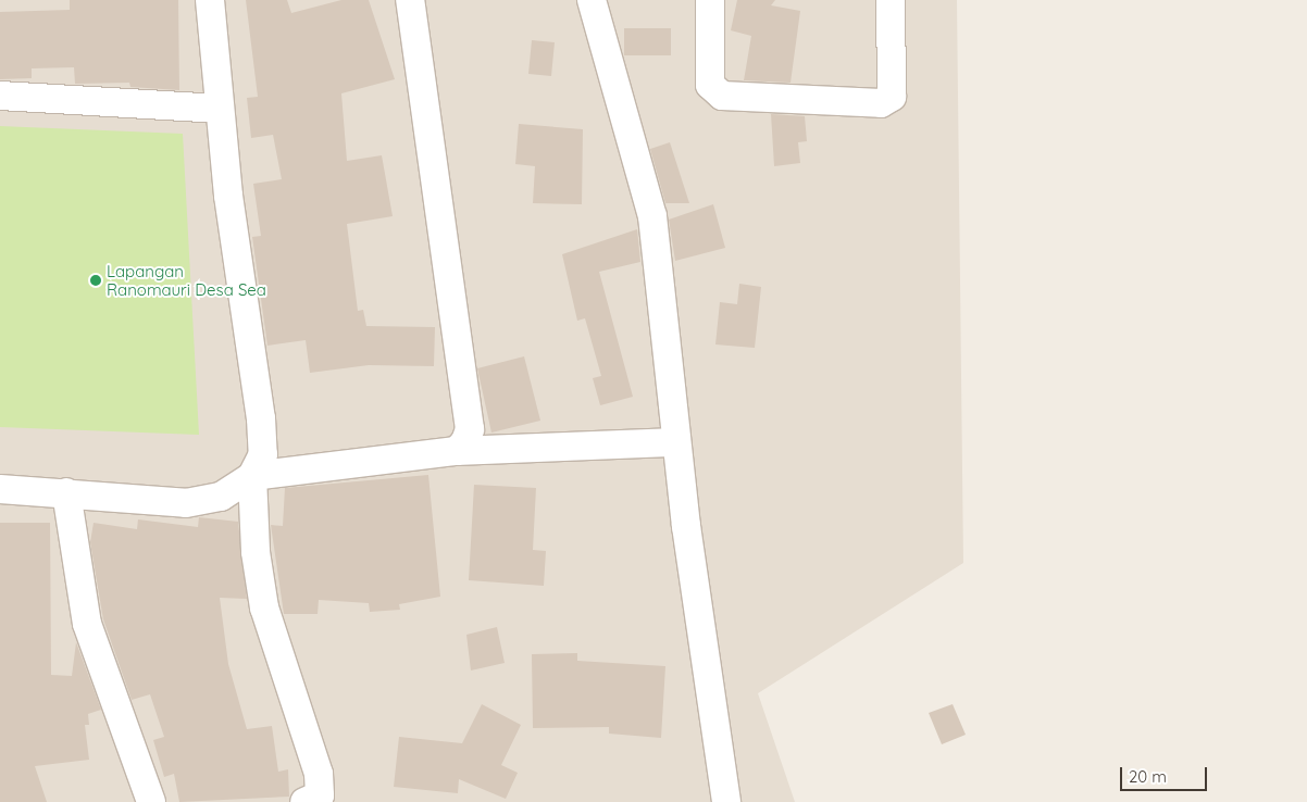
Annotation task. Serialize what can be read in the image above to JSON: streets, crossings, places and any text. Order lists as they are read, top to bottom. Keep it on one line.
{"places":["Lapangan Ranomauri Desa Sea"],"scale_bar":"20 m"}
